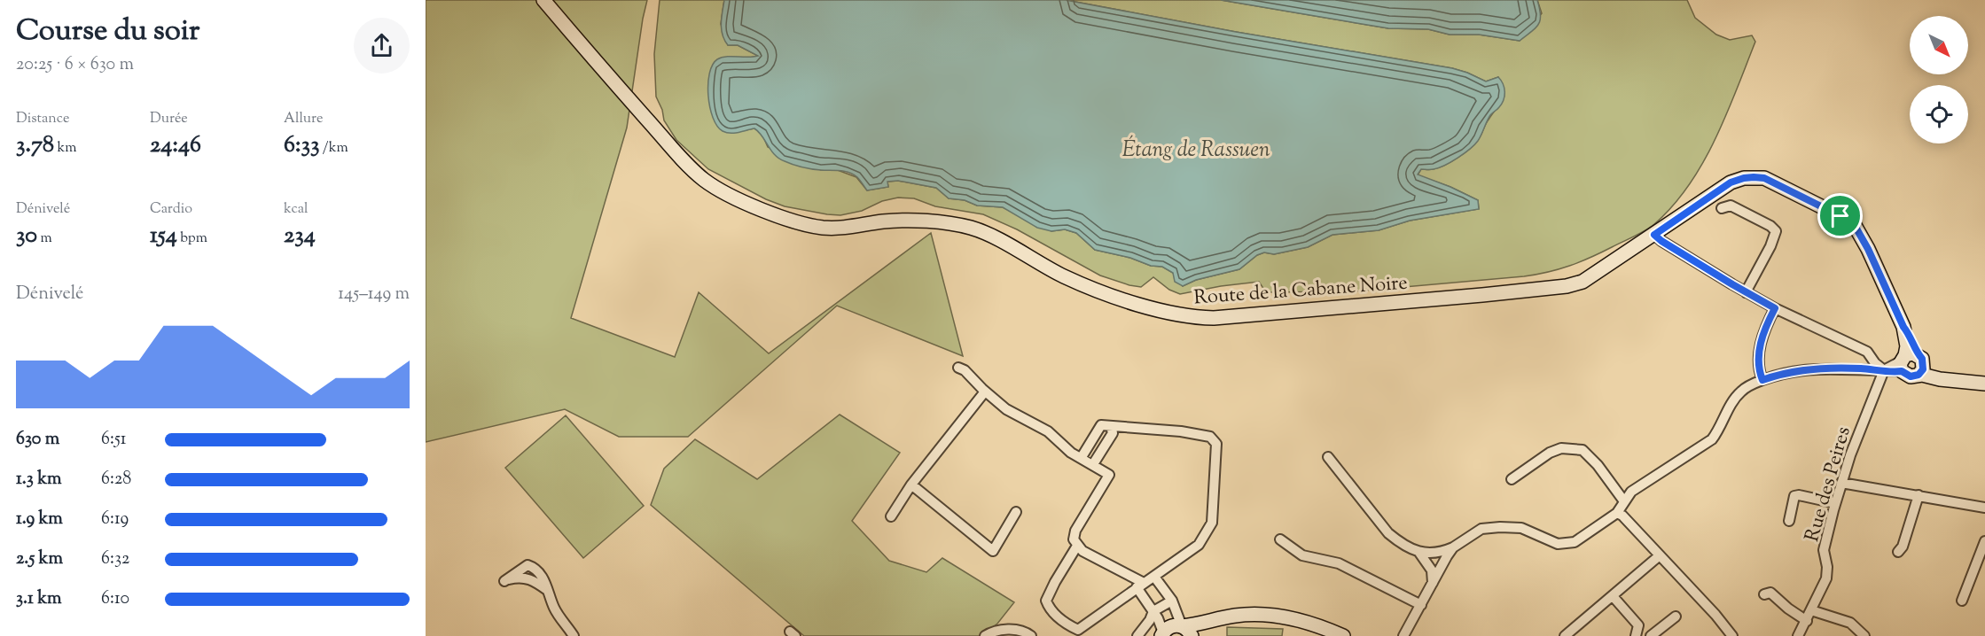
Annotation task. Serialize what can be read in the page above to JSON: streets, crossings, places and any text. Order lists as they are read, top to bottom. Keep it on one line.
{"streets":{"street":["Route de la Cabane Noire","Rue des Peires"]},"water":["Étang de Rassuen"],"north":"bottom right","page":{"heading":["Course du soir","20:25 · 6 × 630 m"],"stats":[["Distance","3.78 km"],["Durée","24:46"],["Allure","6:33 /km"],["Dénivelé","30 m"],["Cardio","154 bpm"],["kcal","234"]],"chart":["Dénivelé","145–149 m"],"list":[{"name":"630 m","note":"6:51"},{"name":"1.3 km","note":"6:28"},{"name":"1.9 km","note":"6:19"},{"name":"2.5 km","note":"6:32"},{"name":"3.1 km","note":"6:10"}]}}
